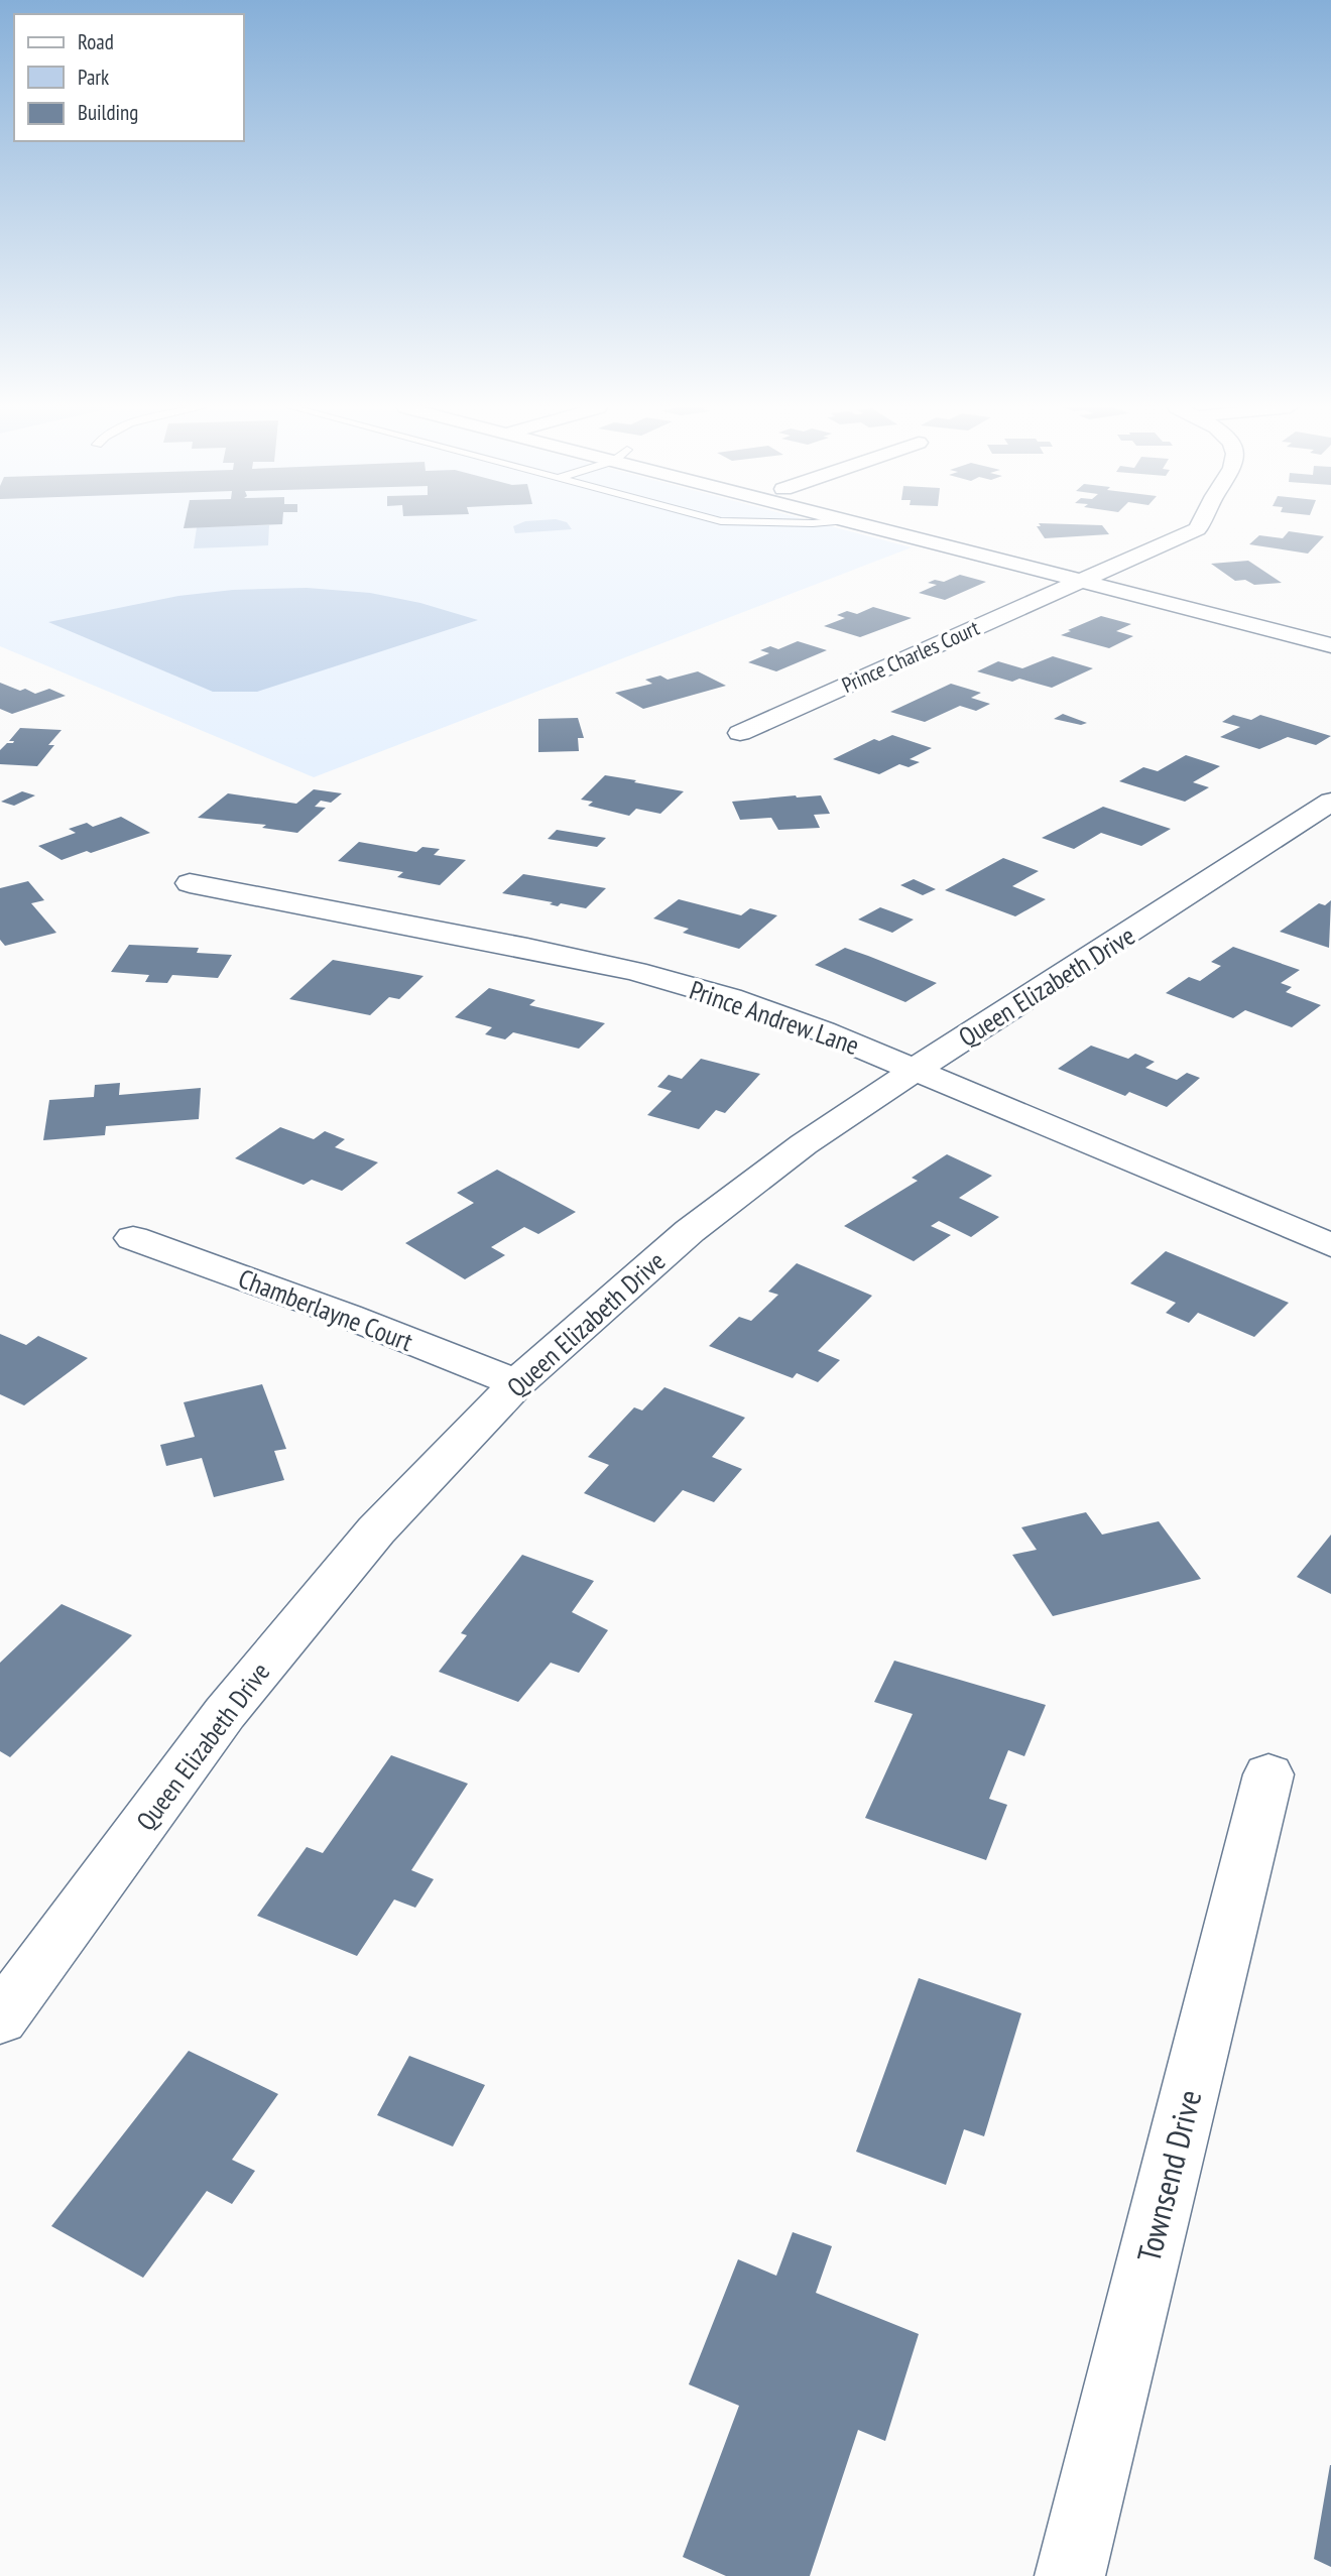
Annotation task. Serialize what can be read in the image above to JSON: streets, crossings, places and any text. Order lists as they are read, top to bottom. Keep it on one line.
{"streets":{"street":["Prince Charles Court","Queen Elizabeth Drive","Prince Andrew Lane","Chamberlayne Court","Townsend Drive"]},"crossings":[["Queen Elizabeth Drive","Prince Andrew Lane"],["Queen Elizabeth Drive","Chamberlayne Court"]],"legend":["Road","Park","Building"]}
